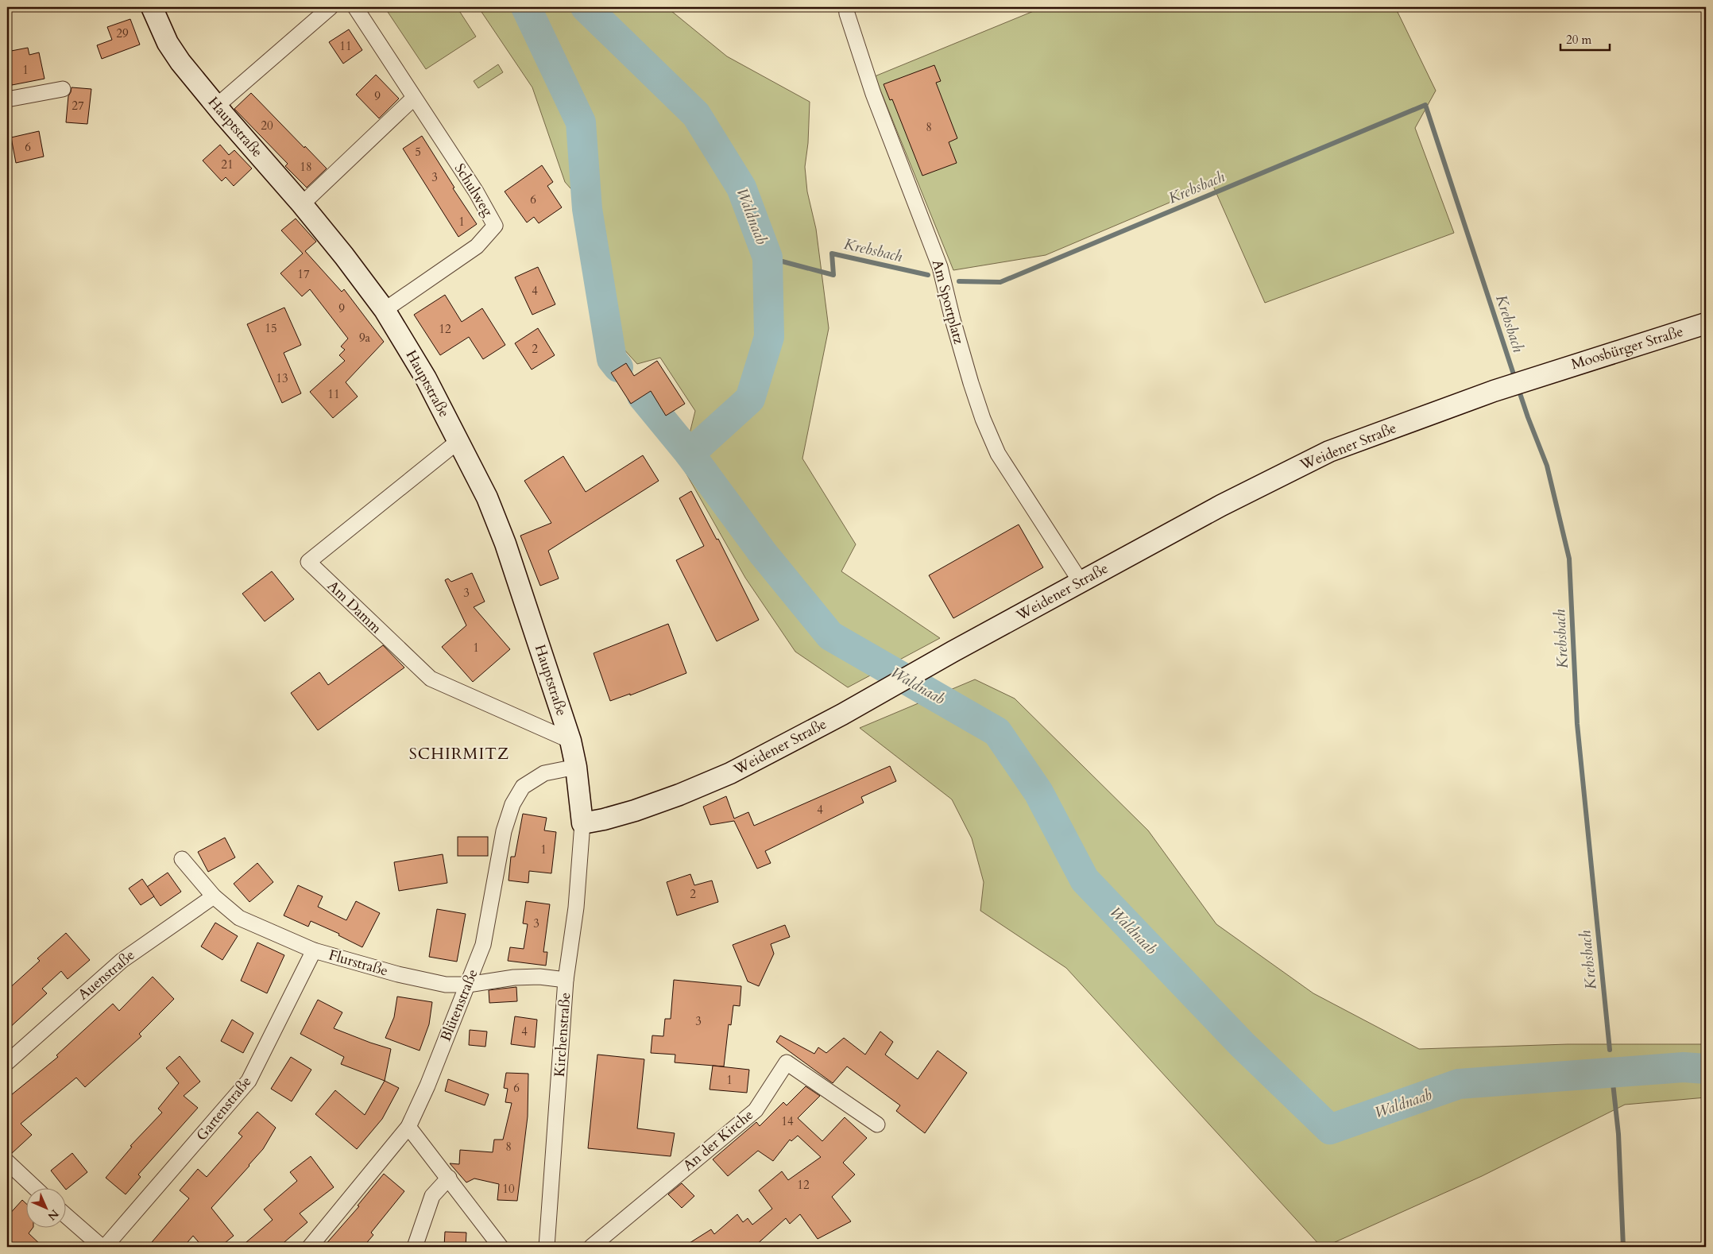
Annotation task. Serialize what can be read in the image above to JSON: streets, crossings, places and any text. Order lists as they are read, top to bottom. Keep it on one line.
{"streets":{"street":["Hauptstraße","Schulweg","Am Sportplatz","Moosbürger Straße","Weidener Straße","Am Damm","Flurstraße","Auenstraße","Blütenstraße","Kirchenstraße","Gartenstraße","An der Kirche"]},"crossings":[["Hauptstraße","Schulweg"],["Hauptstraße","Weidener Straße"],["Hauptstraße","Am Damm"],["Hauptstraße","Blütenstraße"],["Hauptstraße","Kirchenstraße"],["Am Sportplatz","Weidener Straße"],["Moosbürger Straße","Weidener Straße"],["Weidener Straße","Kirchenstraße"],["Flurstraße","Auenstraße"],["Flurstraße","Blütenstraße"],["Flurstraße","Kirchenstraße"],["Flurstraße","Gartenstraße"]],"districts":["SCHIRMITZ"],"water":["Krebsbach","Waldnaab"],"house_numbers":["29","11","1","9","27","20","8","6","5","21","18","3","6","1","17","4","9","15","12","9a","2","13","11","3","1","4","1","2","3","3","4","1","6","14","8","12","10"],"scale_bar":"20 m","north":"bottom right"}
